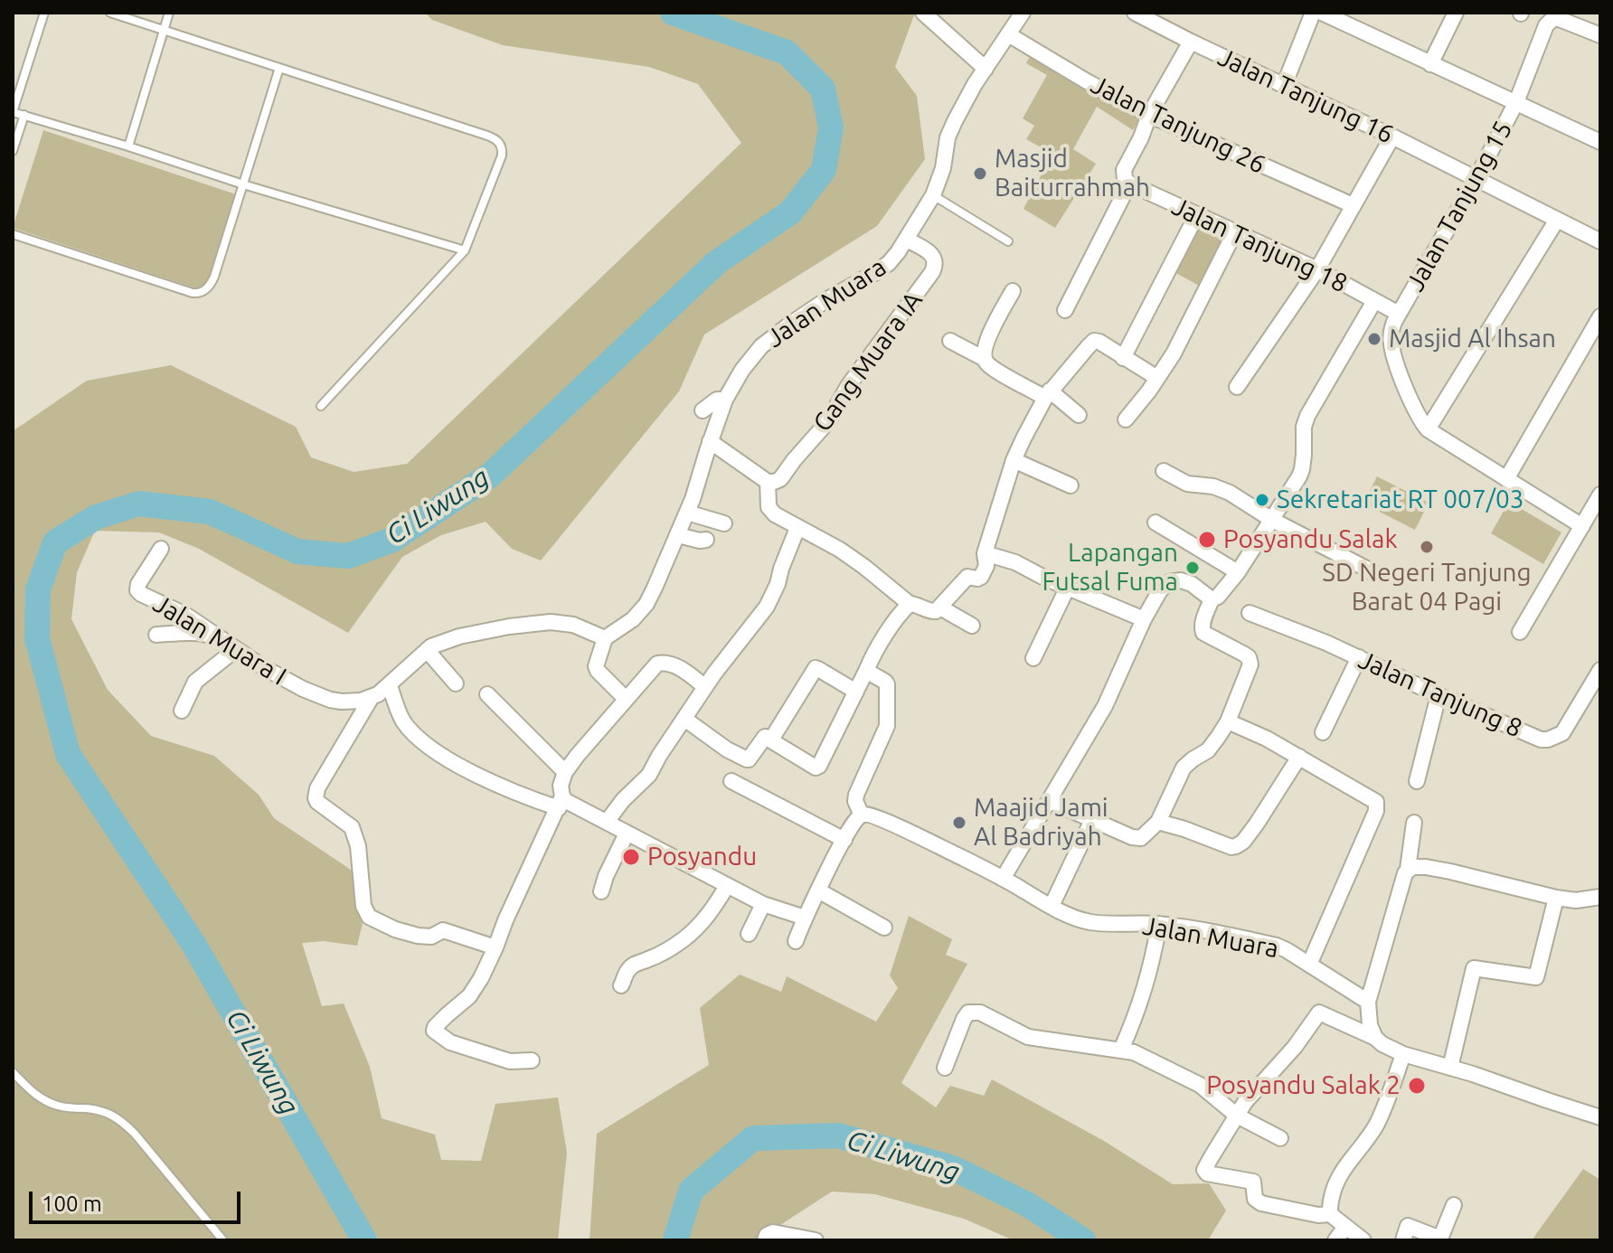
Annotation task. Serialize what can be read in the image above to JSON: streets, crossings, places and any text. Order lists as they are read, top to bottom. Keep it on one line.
{"streets":{"street":["Jalan Tanjung 16","Jalan Tanjung 26","Jalan Tanjung 15","Jalan Tanjung 18","Jalan Muara","Gang Muara IA","Jalan Muara I","Jalan Tanjung 8"]},"crossings":[["Jalan Tanjung 16","Jalan Tanjung 15"],["Jalan Tanjung 26","Jalan Muara"],["Jalan Tanjung 15","Jalan Tanjung 18"],["Jalan Muara","Gang Muara IA"]],"water":["Ci Liwung"],"places":["Masjid Baiturrahmah","Masjid Al Ihsan","Sekretariat RT 007/03","Posyandu Salak","SD Negeri Tanjung Barat 04 Pagi","Lapangan Futsal Fuma","Maajid Jami Al Badriyah","Posyandu","Posyandu Salak 2"],"scale_bar":"100 m"}
